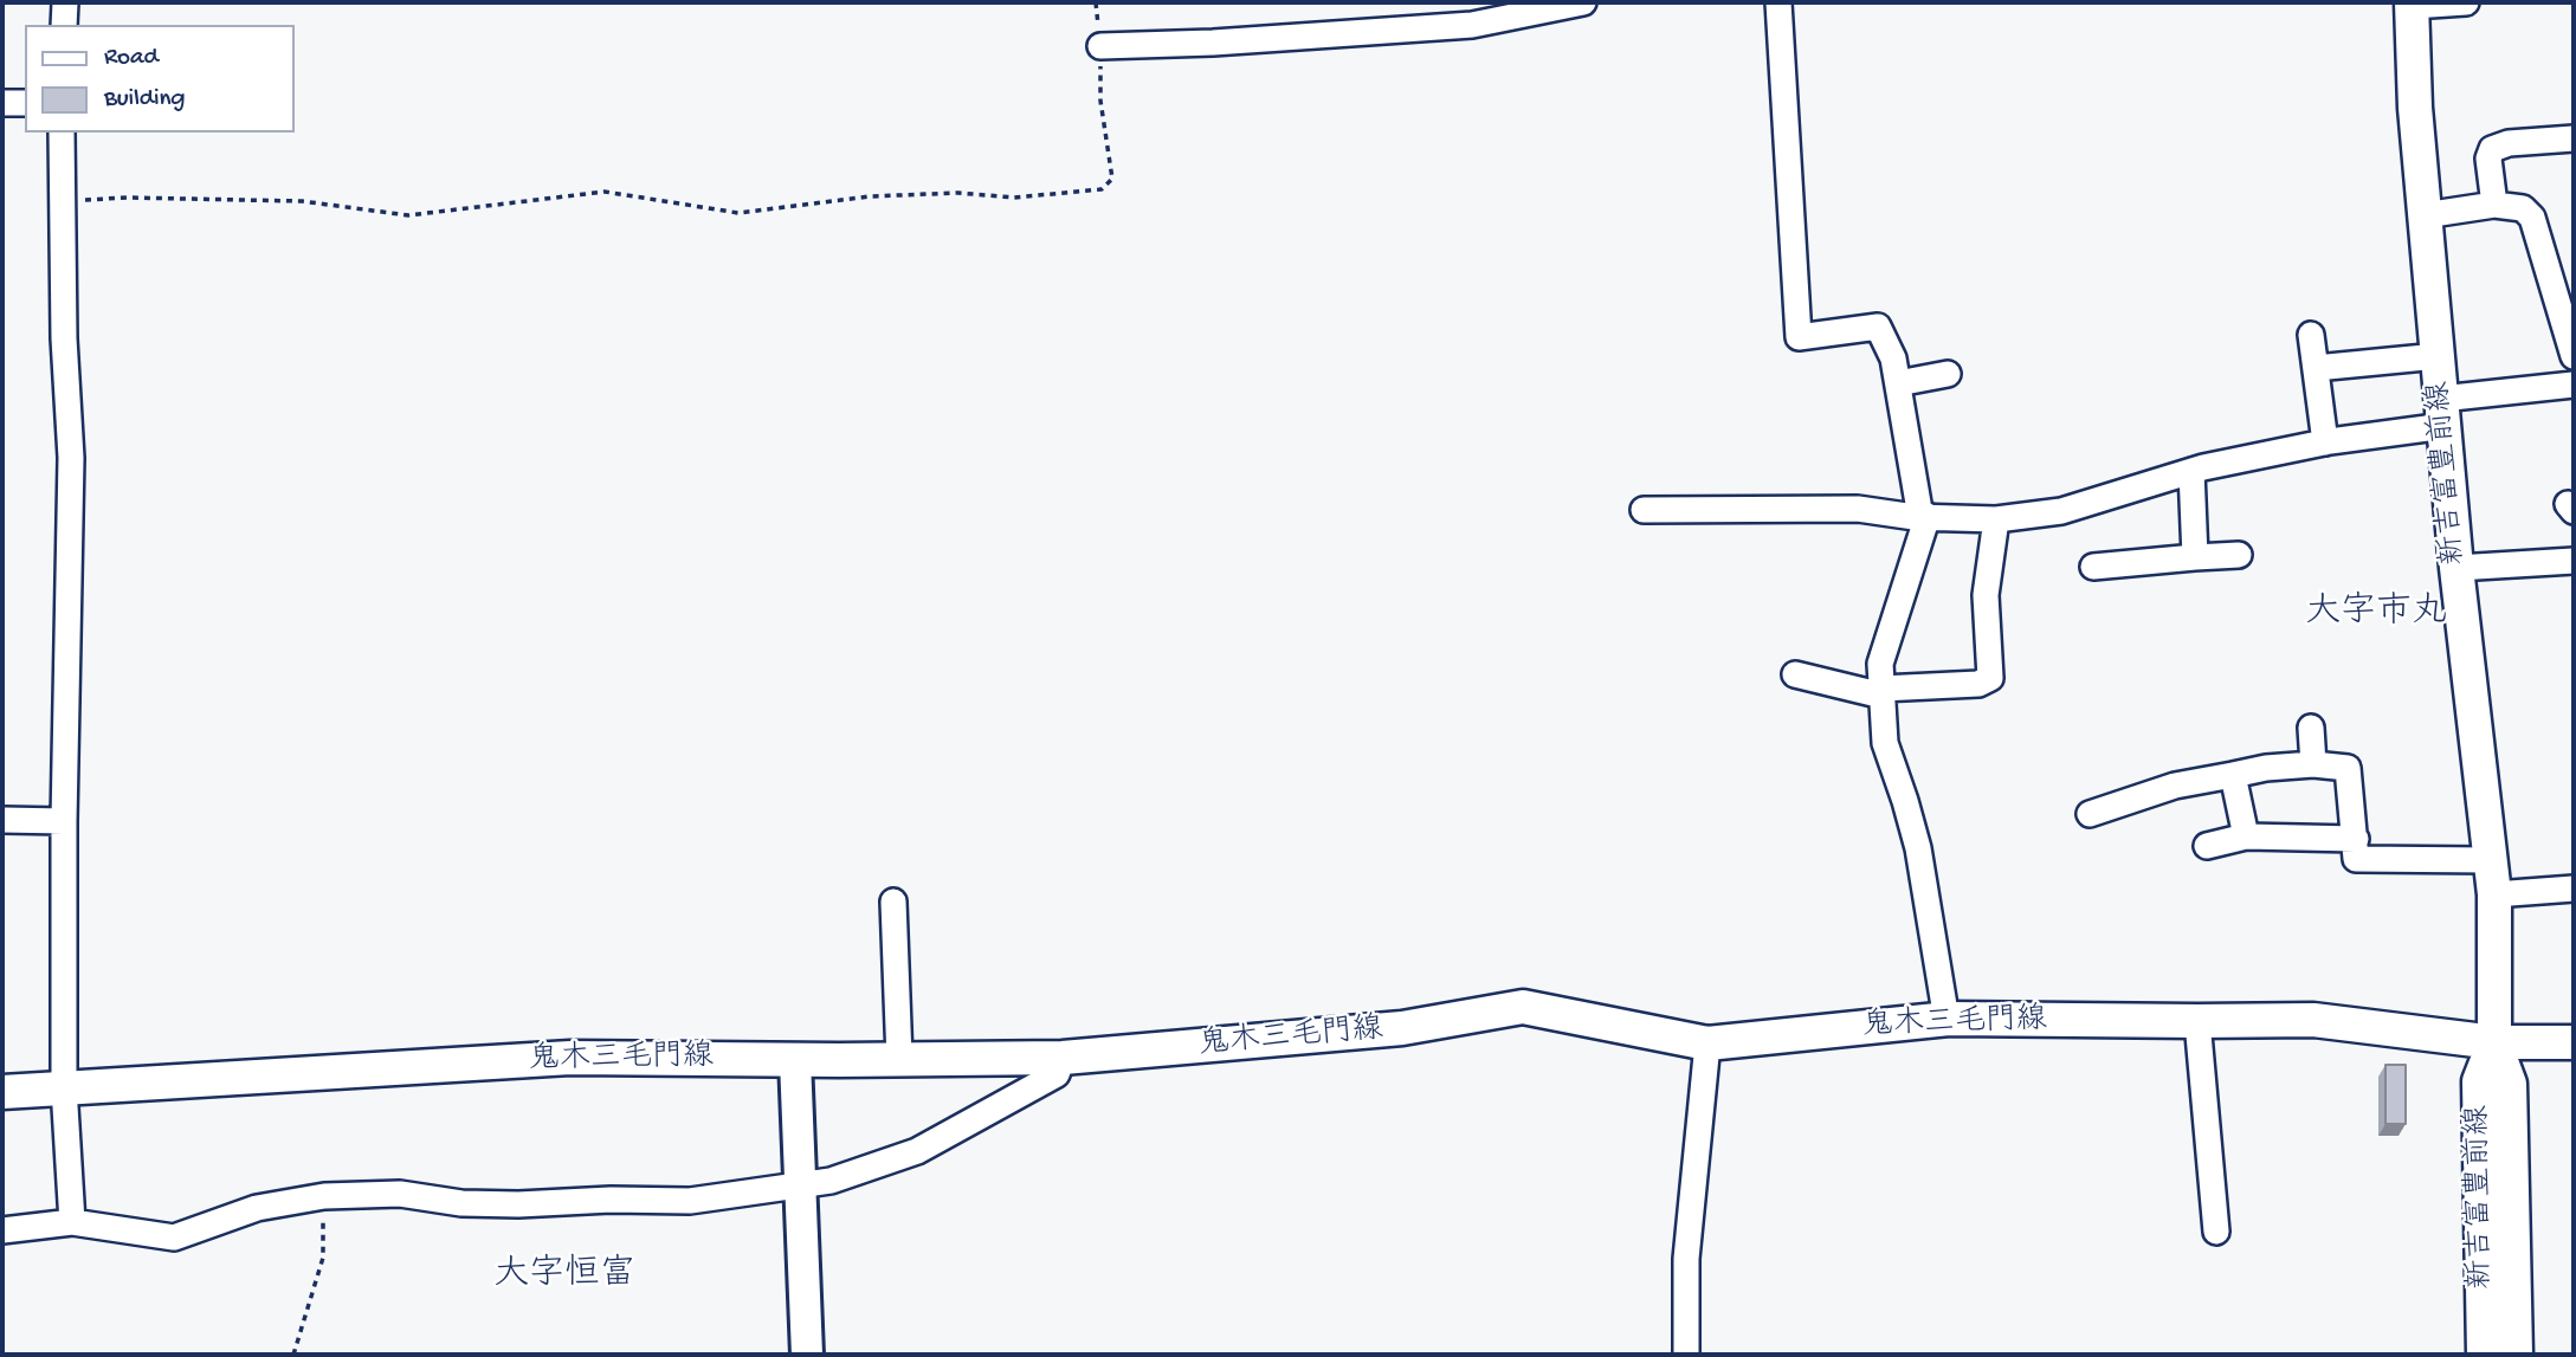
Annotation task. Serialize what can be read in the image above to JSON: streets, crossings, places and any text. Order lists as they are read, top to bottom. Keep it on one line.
{"streets":{"main road":["新吉富豊前線","鬼木三毛門線"]},"crossings":[["新吉富豊前線","鬼木三毛門線"]],"districts":["大字市丸","大字恒富"],"legend":["Road","Building"]}
